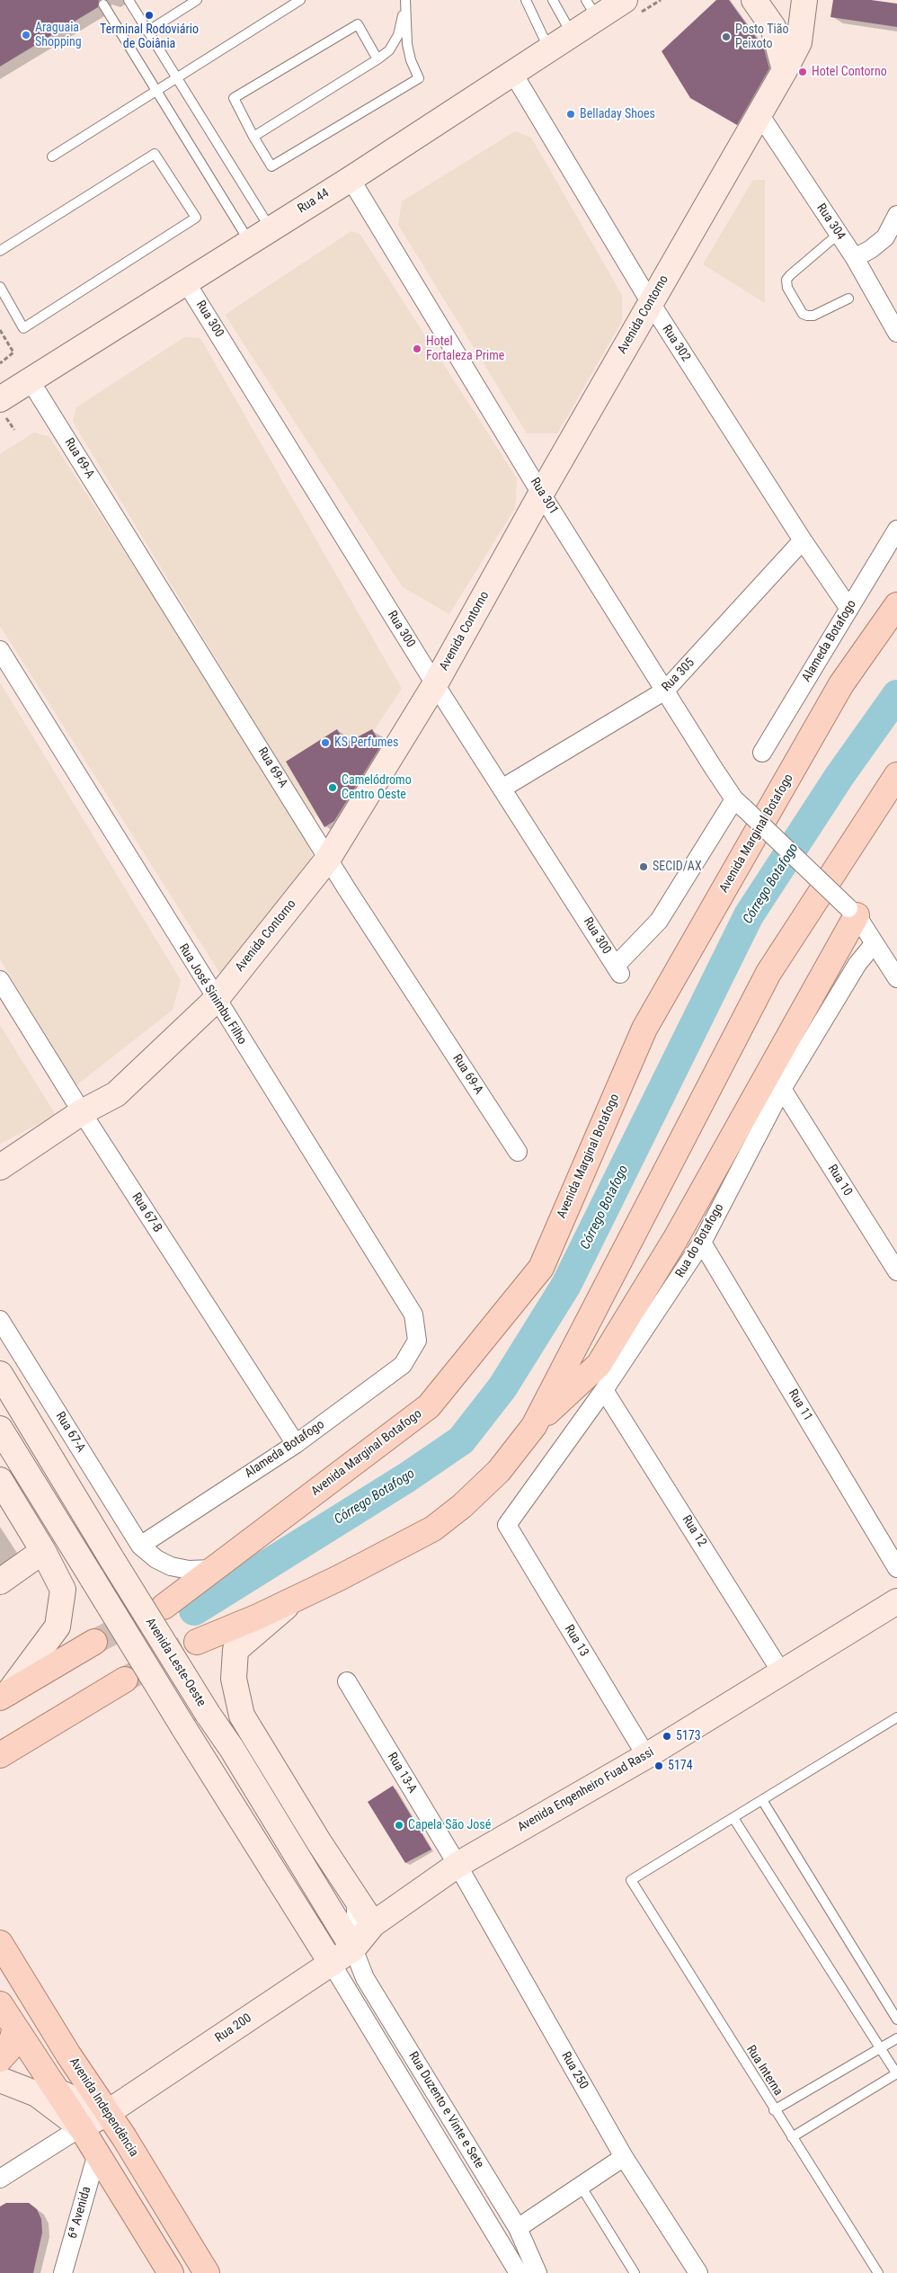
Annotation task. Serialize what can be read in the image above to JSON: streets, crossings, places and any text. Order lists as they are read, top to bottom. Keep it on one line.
{"streets":{"main road":["Rua 44","Avenida Contorno","Avenida Marginal Botafogo","Avenida Leste-Oeste","Avenida Engenheiro Fuad Rassi","Rua 200","Avenida Independência"],"street":["Rua 304","Rua 300","Rua 302","Rua 69-A","Rua 301","Alameda Botafogo","Rua 305","Rua José Sinimbu Filho","Rua 10","Rua 67-B","Rua do Botafogo","Rua 11","Rua 67-A","Rua 12","Rua 13","Rua 13-A","Rua 250","Rua Duzento e Vinte e Sete","6ª Avenida"],"lane":["Rua Interna"]},"crossings":[["Rua 44","Rua 300"],["Rua 44","Rua 302"],["Rua 44","Rua 69-A"],["Rua 44","Rua 301"],["Rua 304","Avenida Contorno"],["Avenida Contorno","Rua 300"],["Avenida Contorno","Rua 302"],["Avenida Contorno","Rua 69-A"],["Avenida Contorno","Rua 301"],["Avenida Contorno","Rua José Sinimbu Filho"],["Avenida Contorno","Rua 67-B"],["Rua 300","Rua 301"],["Rua 300","Rua 305"],["Rua 302","Alameda Botafogo"],["Rua 302","Rua 305"],["Rua 301","Rua 305"],["Rua 301","Rua do Botafogo"],["Alameda Botafogo","Rua José Sinimbu Filho"],["Alameda Botafogo","Rua 67-B"],["Alameda Botafogo","Rua 67-A"],["Avenida Marginal Botafogo","Rua 67-A"],["Rua 10","Rua do Botafogo"],["Rua do Botafogo","Rua 11"],["Rua do Botafogo","Rua 12"],["Rua do Botafogo","Rua 13"],["Rua 12","Avenida Engenheiro Fuad Rassi"],["Rua 13","Avenida Engenheiro Fuad Rassi"],["Avenida Leste-Oeste","Rua 200"],["Avenida Leste-Oeste","Rua Duzento e Vinte e Sete"],["Rua 13-A","Avenida Engenheiro Fuad Rassi"],["Rua 13-A","Rua 200"],["Rua 13-A","Rua 250"],["Avenida Engenheiro Fuad Rassi","Rua 200"],["Avenida Engenheiro Fuad Rassi","Rua 250"],["Rua 200","Rua 250"],["Rua 200","Avenida Independência"],["Rua 200","Rua Duzento e Vinte e Sete"]],"water":["Córrego Botafogo"],"places":["Terminal Rodoviário de Goiânia","Araguaia Shopping","Posto Tião Peixoto","Hotel Contorno","Belladay Shoes","Hotel Fortaleza Prime","KS Perfumes","Camelódromo Centro Oeste","SECID/AX","5173","5174","Capela São José"]}
